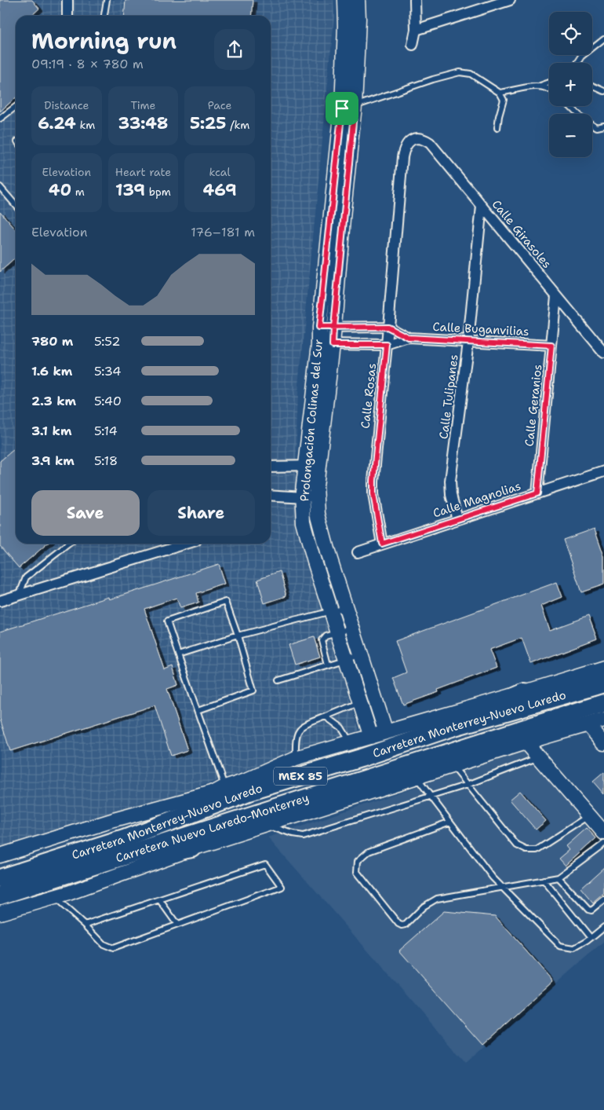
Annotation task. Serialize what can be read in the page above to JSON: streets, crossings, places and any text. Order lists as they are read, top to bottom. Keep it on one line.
{"streets":{"highway":["Carretera Monterrey-Nuevo Laredo","MEX 85","Carretera Nuevo Laredo-Monterrey"],"street":["Calle Girasoles","Calle Buganvilias","Calle Rosas","Calle Tulipanes","Calle Geranios","Prolongación Colinas del Sur","Calle Magnolias"]},"crossings":[["Calle Girasoles","Calle Rosas"],["Calle Girasoles","Calle Tulipanes"],["Calle Girasoles","Calle Geranios"],["Calle Buganvilias","Calle Rosas"],["Calle Buganvilias","Calle Tulipanes"],["Calle Buganvilias","Calle Geranios"],["Calle Buganvilias","Prolongación Colinas del Sur"],["Calle Rosas","Calle Magnolias"],["Calle Tulipanes","Calle Magnolias"],["Calle Geranios","Calle Magnolias"]],"page":{"map_buttons":["+","−"],"heading":["Morning run","09:19 · 8 × 780 m"],"stats":[["Distance","6.24 km"],["Time","33:48"],["Pace","5:25 /km"],["Elevation","40 m"],["Heart rate","139 bpm"],["kcal","469"]],"chart":["Elevation","176–181 m"],"list":[{"name":"780 m","note":"5:52"},{"name":"1.6 km","note":"5:34"},{"name":"2.3 km","note":"5:40"},{"name":"3.1 km","note":"5:14"},{"name":"3.9 km","note":"5:18"}],"buttons":["Save","Share"]}}
